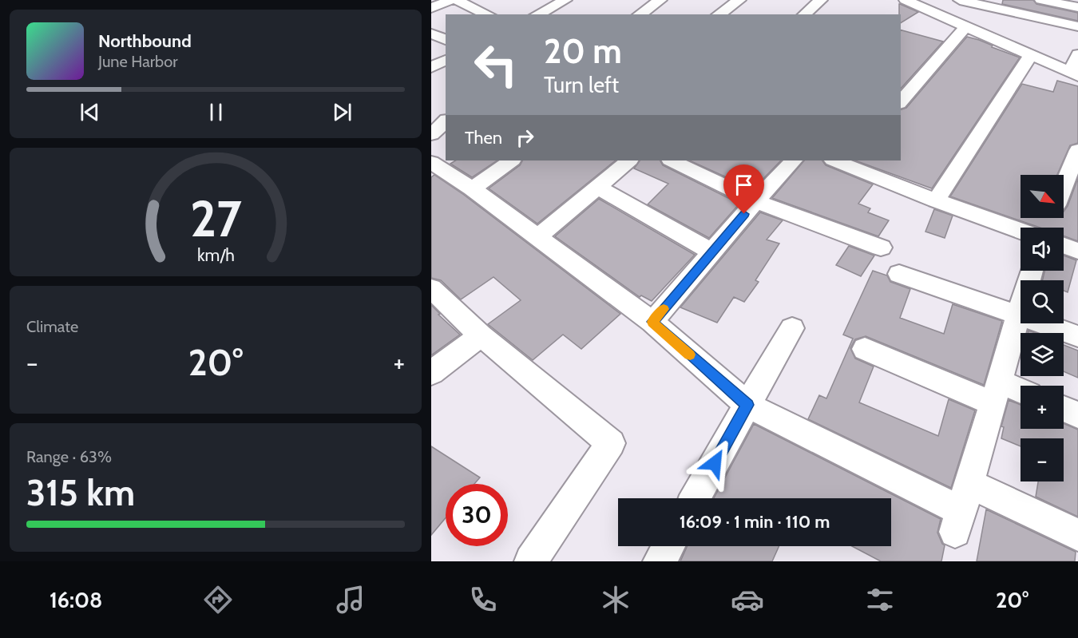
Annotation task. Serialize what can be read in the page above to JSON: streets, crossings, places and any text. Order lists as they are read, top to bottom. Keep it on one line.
{"north":"bottom right","page":{"turn":["20 m","Turn left"],"song":["Northbound","June Harbor"],"then":"Then","map_buttons":["+","−"],"tile":["Climate",["Range · 63%","315 km"]],"heat":["−","20°","+"],"limit":"30","trip":"16:09 · 1 min · 110 m","tabs":["16:08","20°"],"gauge":["27","km/h"]}}
